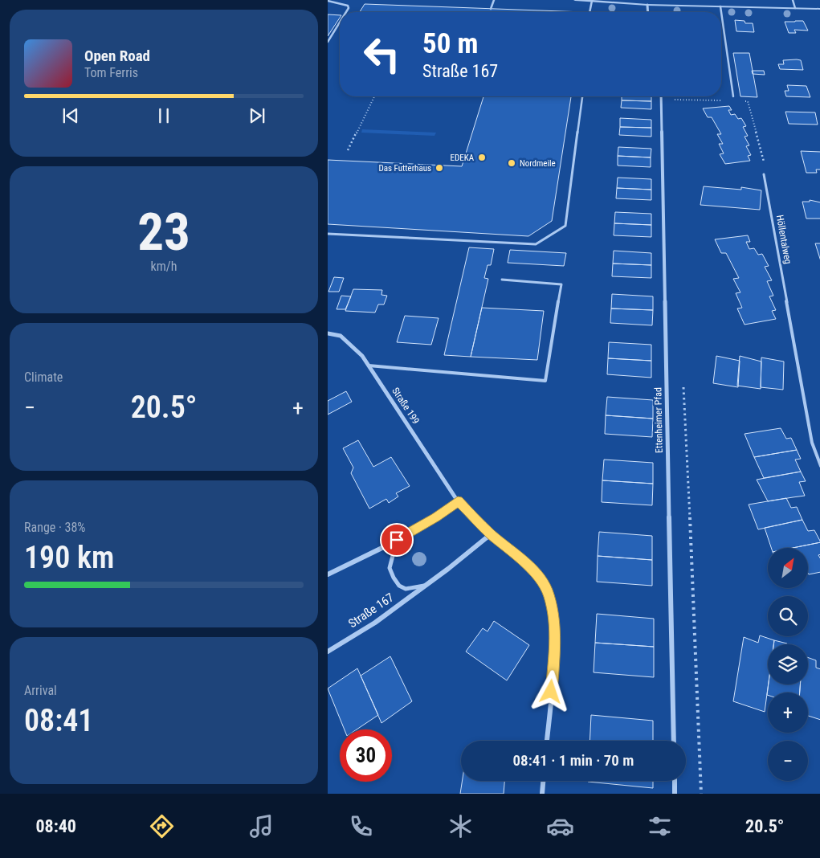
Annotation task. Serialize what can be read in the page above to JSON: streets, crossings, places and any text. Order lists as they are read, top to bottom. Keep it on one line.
{"streets":{"street":["Straße 199","Ettenheimer Pfad","Straße 167"],"lane":["Höllentalweg"]},"places":["EDEKA","Nordmeile","Das Futterhaus"],"north":"top right","page":{"turn":["50 m","Straße 167"],"song":["Open Road","Tom Ferris"],"tile":[["23","km/h"],"Climate",["Range · 38%","190 km"],["Arrival","08:41"]],"heat":["−","20.5°","+"],"map_buttons":["+","−"],"limit":"30","trip":"08:41 · 1 min · 70 m","tabs":["08:40","20.5°"]}}
